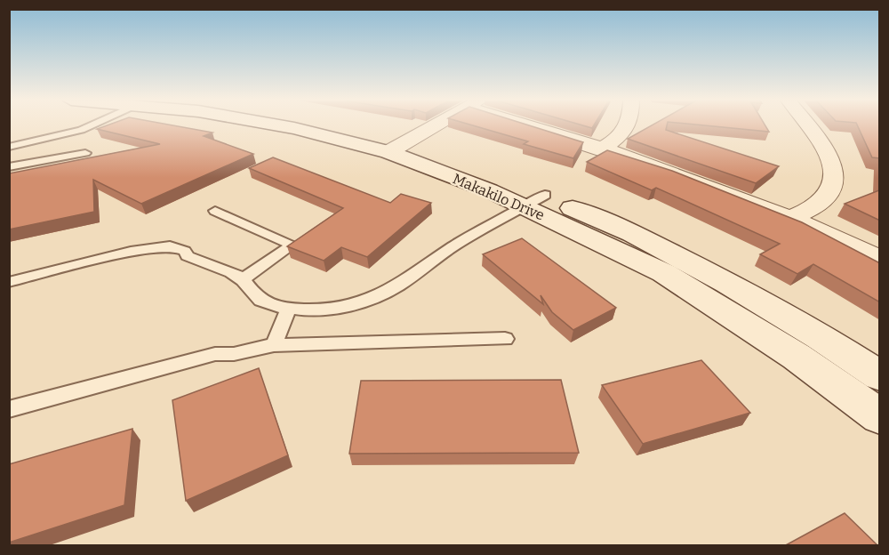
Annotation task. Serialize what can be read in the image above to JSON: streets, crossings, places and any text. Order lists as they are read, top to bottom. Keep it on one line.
{"streets":{"main road":["Makakilo Drive"]}}
